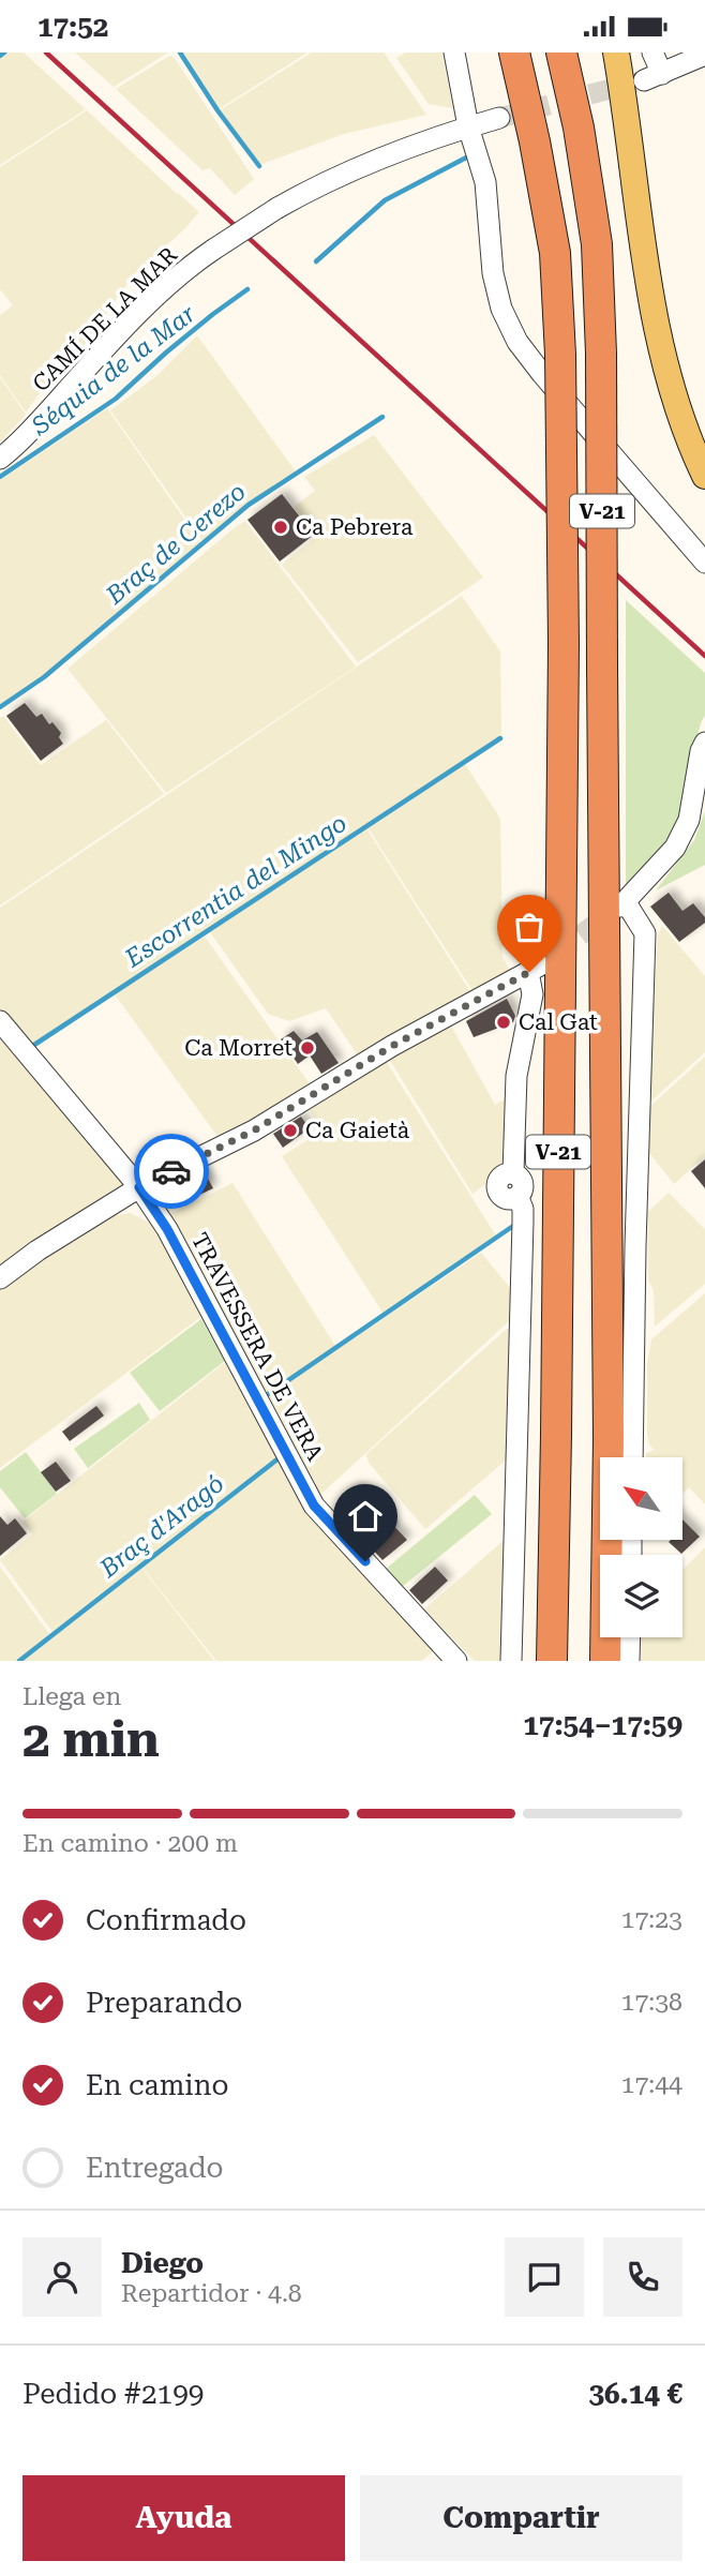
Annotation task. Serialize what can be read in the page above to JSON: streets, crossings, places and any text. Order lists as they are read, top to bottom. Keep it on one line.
{"streets":{"highway":["V-21"],"street":["CAMÍ DE LA MAR","TRAVESSERA DE VERA"]},"water":["Séquia de la Mar","Braç de Cerezo","Escorrentia del Mingo","Braç d'Aragó"],"places":["Ca Pebrera","Cal Gat","Ca Morret","Ca Gaietà"],"north":"top left","page":{"status":"17:52","heading":["2 min","Llega en","17:54–17:59"],"panel":["Diego","Repartidor · 4.8","Pedido #2199","36.14 €"],"bar":"En camino · 200 m","list":[["Confirmado","17:23"],["Preparando","17:38"],["En camino","17:44"],"Entregado"],"buttons":["Ayuda","Compartir"]}}
